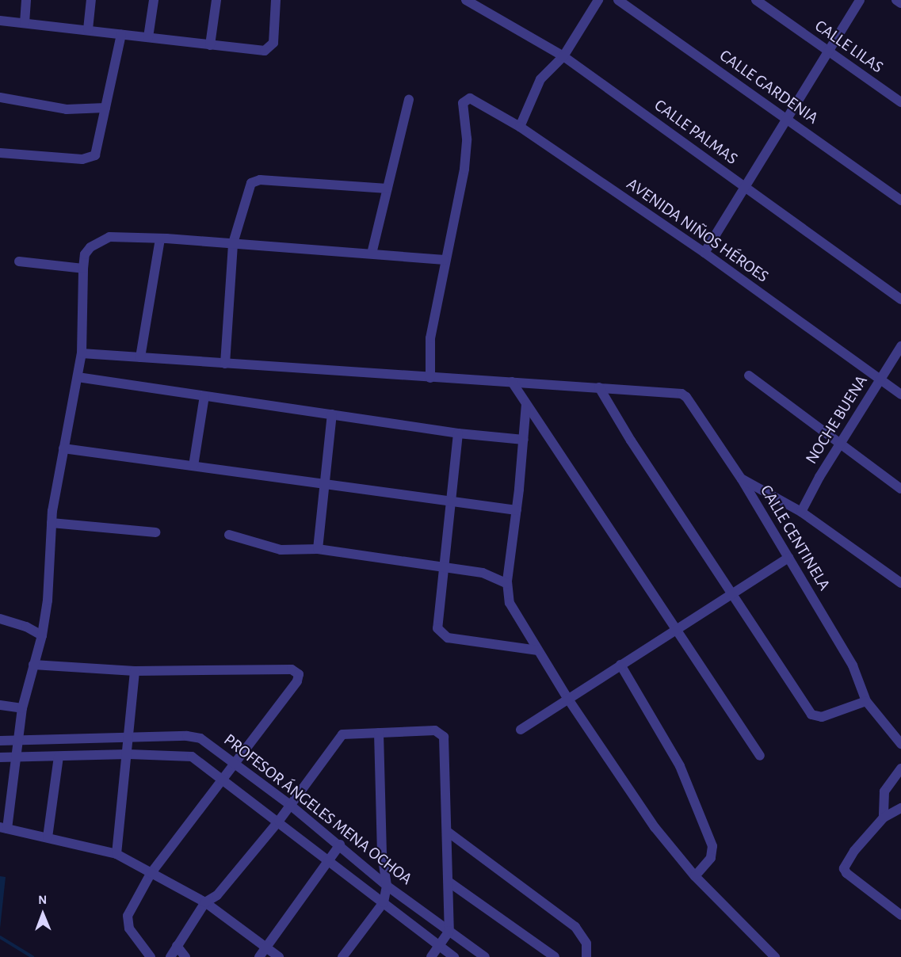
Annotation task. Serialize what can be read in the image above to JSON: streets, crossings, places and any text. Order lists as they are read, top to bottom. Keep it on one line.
{"streets":{"street":["CALLE LILAS","CALLE GARDENIA","CALLE PALMAS","AVENIDA NIÑOS HÉROES","NOCHE BUENA","CALLE CENTINELA","PROFESOR ÁNGELES MENA OCHOA"]},"crossings":[["AVENIDA NIÑOS HÉROES","NOCHE BUENA"]],"north":"top"}
